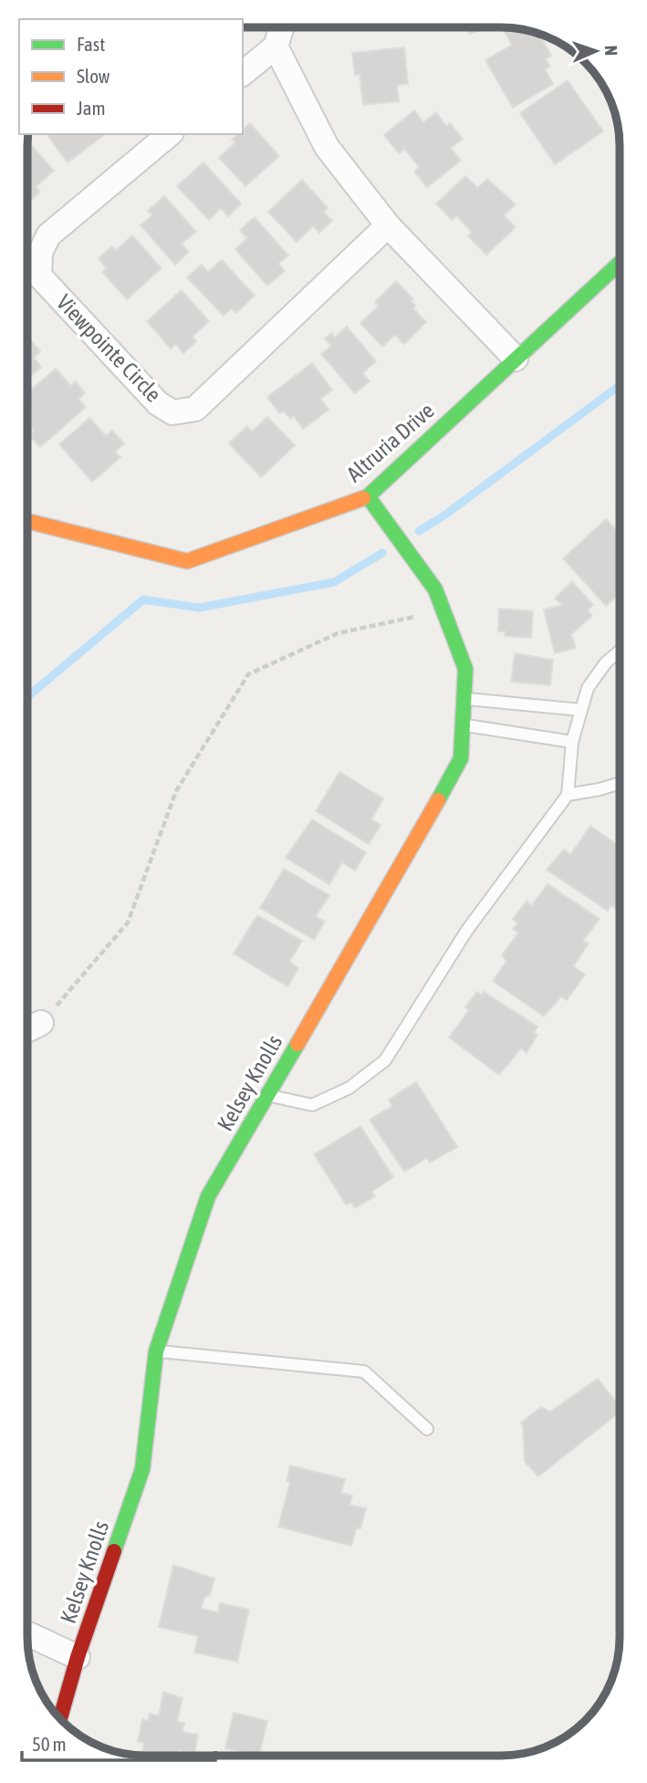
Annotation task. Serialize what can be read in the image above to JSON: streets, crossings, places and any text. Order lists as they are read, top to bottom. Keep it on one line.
{"streets":{"street":["Viewpointe Circle","Altruria Drive","Kelsey Knolls"]},"crossings":[["Altruria Drive","Kelsey Knolls"]],"legend":["Fast","Slow","Jam"],"scale_bar":"50 m","north":"right"}
